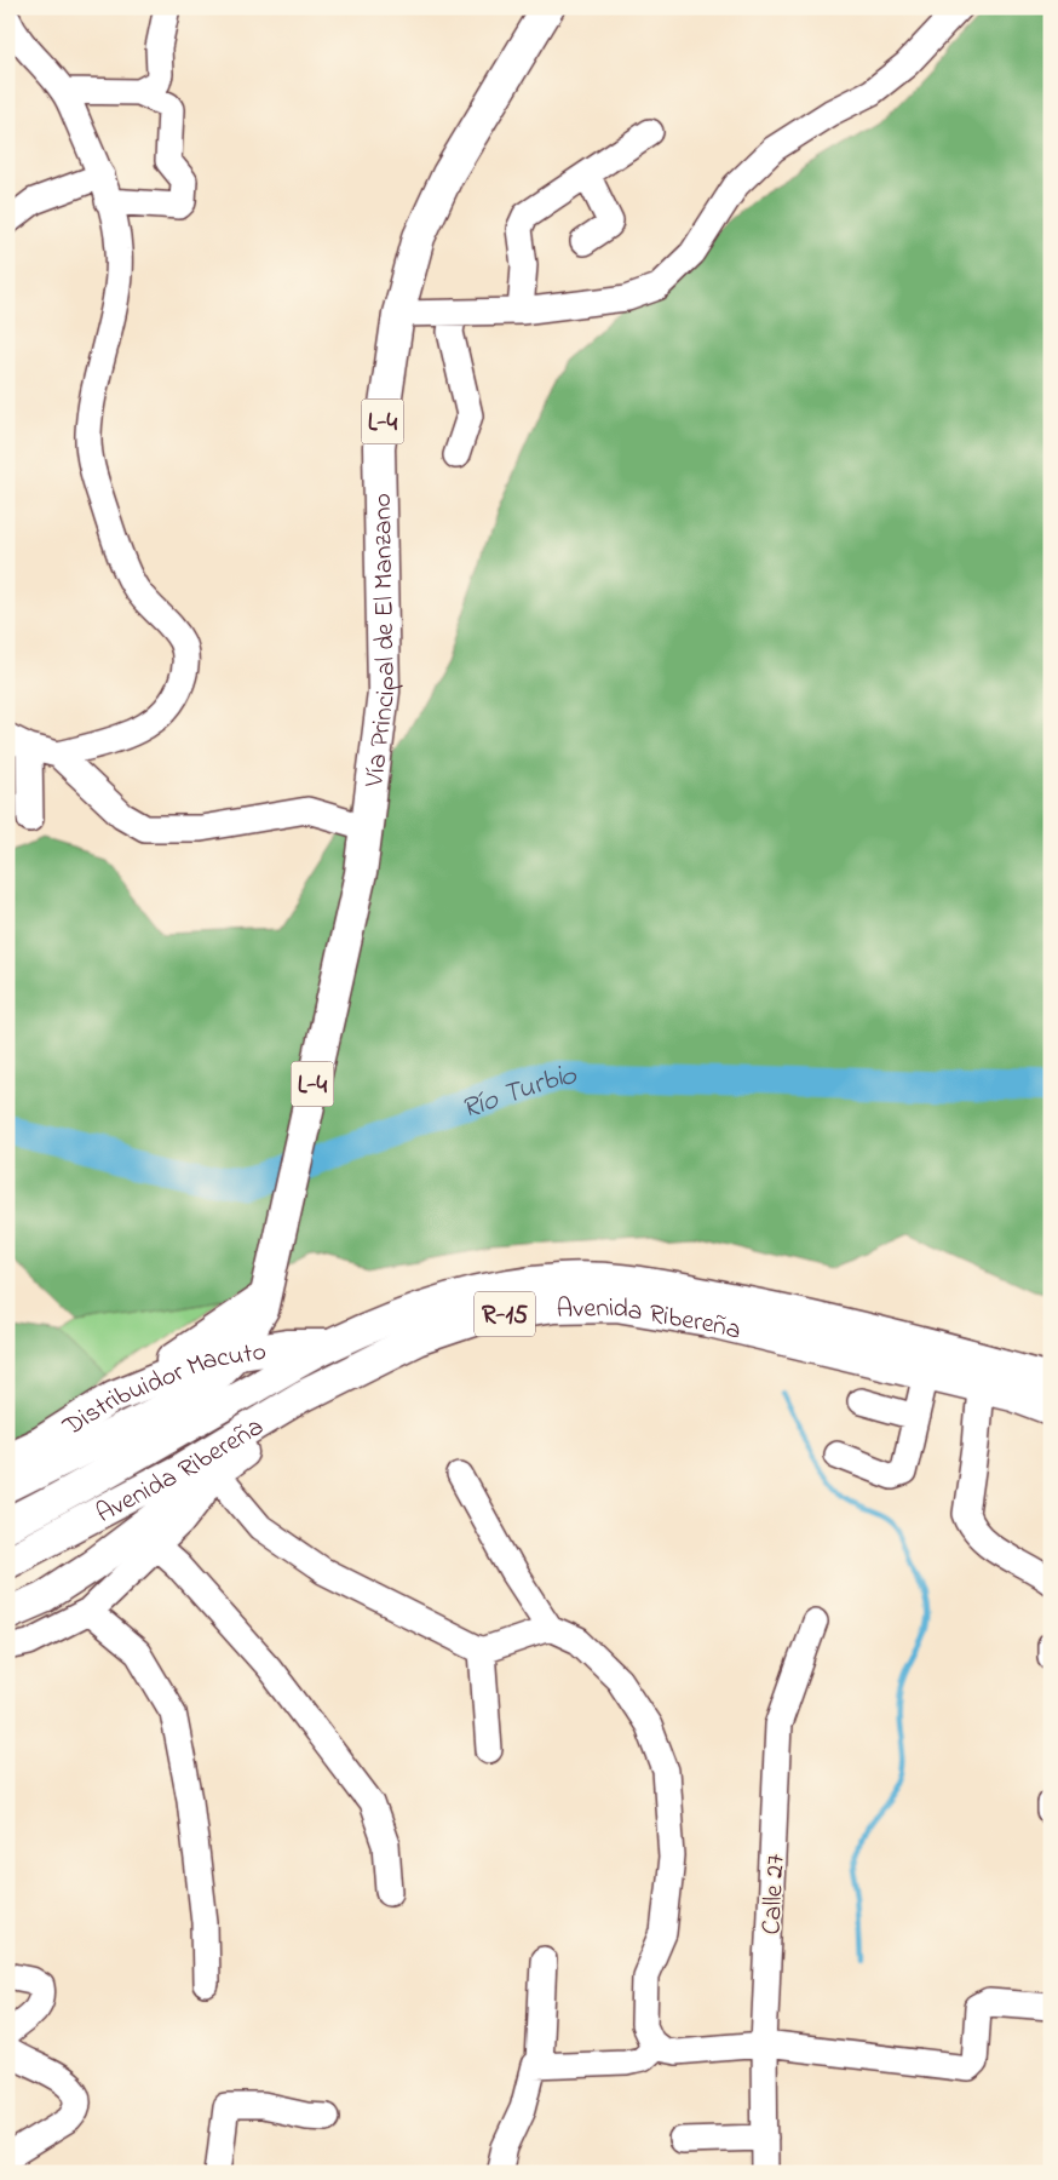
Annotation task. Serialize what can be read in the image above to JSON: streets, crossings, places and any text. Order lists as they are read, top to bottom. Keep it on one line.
{"streets":{"main road":["L-4","Vía Principal de El Manzano","R-15","Avenida Ribereña","Distribuidor Macuto"],"street":["Calle 27"]},"crossings":[["Vía Principal de El Manzano","Distribuidor Macuto"],["Avenida Ribereña","Distribuidor Macuto"]],"water":["Río Turbio"]}
